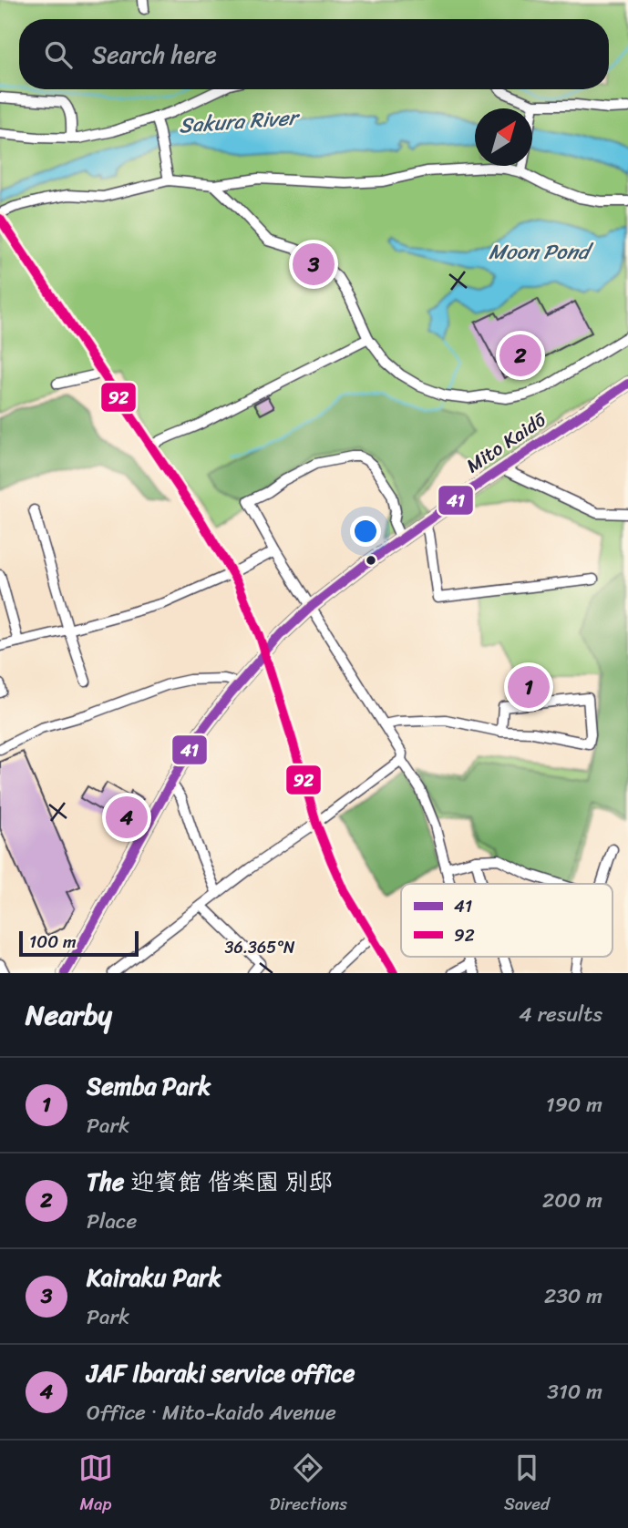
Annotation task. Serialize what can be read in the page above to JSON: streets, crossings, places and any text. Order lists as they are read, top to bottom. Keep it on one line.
{"streets":{"main road":["Mito Kaidō"]},"water":["Sakura River","Moon Pond"],"lines":["transit line 92","transit line 41"],"legend":["41","92"],"scale_bar":"100 m","north":"top right","page":{"search":"Search here","pins":["3","2","1","4"],"scale":"100 m","heading":["Nearby","4 results"],"list":[{"mark":"1","name":"Semba Park","note":"Park","value":"190 m"},{"mark":"2","name":"The 迎賓館 偕楽園 別邸","note":"Place","value":"200 m"},{"mark":"3","name":"Kairaku Park","note":"Park","value":"230 m"},{"mark":"4","name":"JAF Ibaraki service office","note":"Office · Mito-kaido Avenue","value":"310 m"}],"nav":["Map","Directions","Saved"]},"coordinates":["36.365°N"]}
